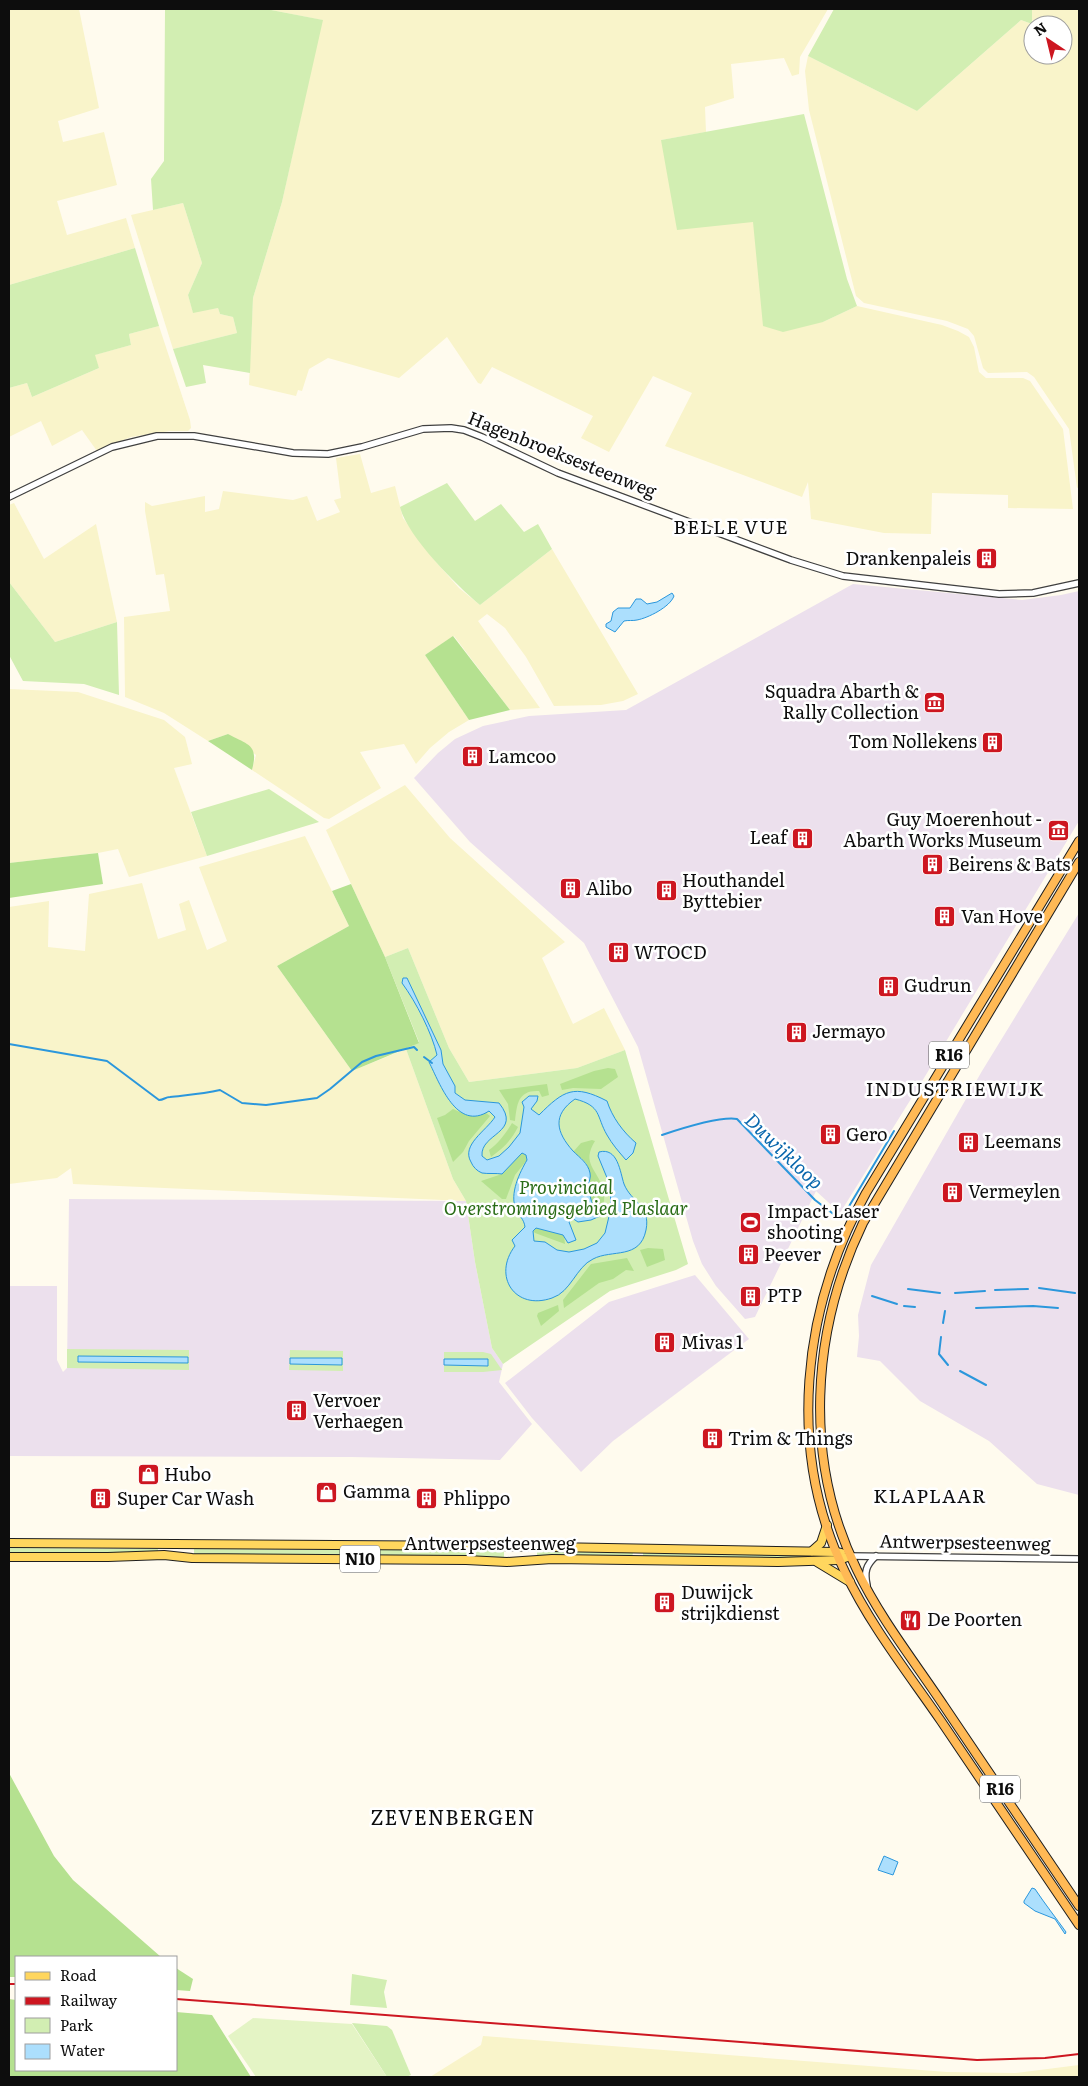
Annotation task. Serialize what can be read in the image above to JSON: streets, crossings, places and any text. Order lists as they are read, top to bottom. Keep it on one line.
{"streets":{"highway":["R16"],"main road":["Antwerpsesteenweg","N10"],"street":["Hagenbroeksesteenweg"]},"crossings":[["R16","Antwerpsesteenweg"]],"districts":["BELLE VUE","INDUSTRIEWIJK","KLAPLAAR","ZEVENBERGEN"],"water":["Duwijkloop"],"parks":["Provinciaal Overstromingsgebied Plaslaar"],"places":{"building":["Drankenpaleis","Tom Nollekens","Lamcoo","Leaf","Beirens & Bats","Alibo","Houthandel Byttebier","Van Hove","WTOCD","Gudrun","Jermayo","Gero","Leemans","Vermeylen","Peever","PTP","Mivas 1","Vervoer Verhaegen","Trim & Things","Super Car Wash","Phlippo","Duwijck strijkdienst"],"museum":["Squadra Abarth & Rally Collection","Guy Moerenhout - Abarth Works Museum"],"sports":["Impact Laser shooting"],"shop":["Hubo","Gamma"],"restaurant":["De Poorten"]},"legend":["Road","Railway","Park","Water"],"north":"top left"}
